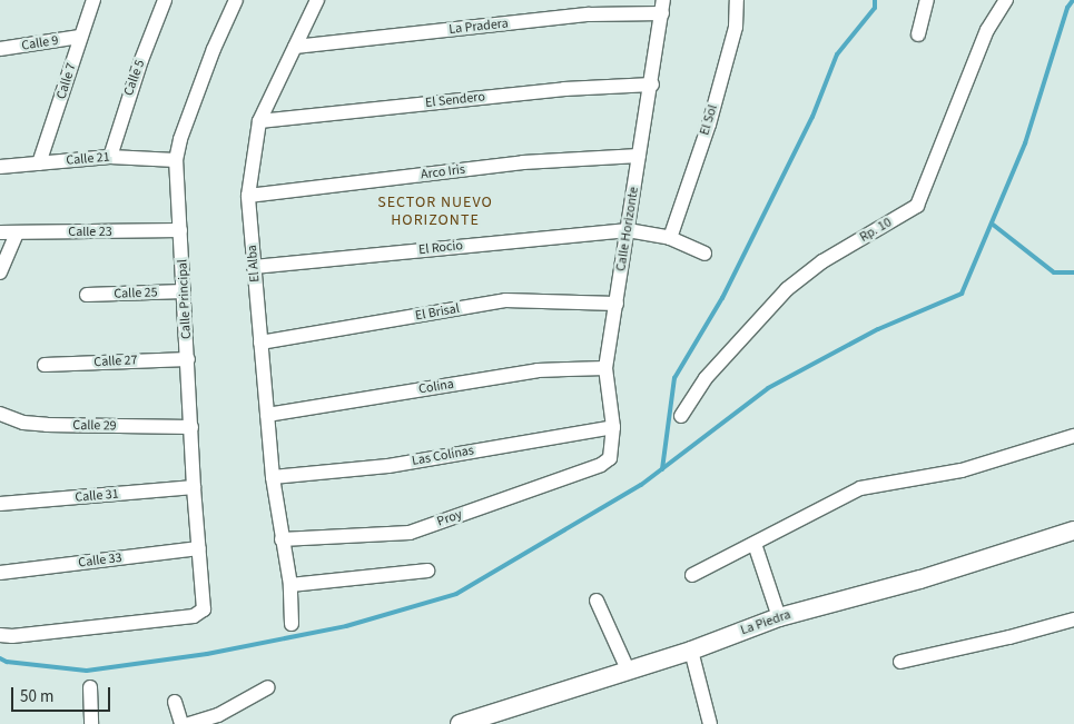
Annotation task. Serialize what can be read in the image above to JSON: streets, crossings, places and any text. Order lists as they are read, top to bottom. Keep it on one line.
{"streets":{"street":["La Pradera","Calle 9","Calle 5","Calle 7","El Sendero","El Sol","Calle 21","Arco Iris","Calle Horizonte","Rp. 10","Calle 23","El Rocio","El Alba","Calle 25","Calle Principal","El Brisal","Calle 27","Colina","Calle 29","Las Colinas","Calle 31","Proy","Calle 33","La Piedra"]},"crossings":[["La Pradera","Calle Horizonte"],["La Pradera","El Alba"],["Calle 9","Calle 7"],["Calle 5","Calle 21"],["Calle 7","Calle 21"],["El Sendero","Calle Horizonte"],["El Sendero","El Alba"],["El Sol","El Rocio"],["Calle 21","Calle Principal"],["Arco Iris","Calle Horizonte"],["Arco Iris","El Alba"],["Calle Horizonte","El Rocio"],["Calle Horizonte","El Brisal"],["Calle Horizonte","Colina"],["Calle Horizonte","Las Colinas"],["Calle Horizonte","Proy"],["Calle 23","Calle Principal"],["El Rocio","El Alba"],["El Alba","El Brisal"],["El Alba","Colina"],["El Alba","Las Colinas"],["El Alba","Proy"],["Calle 25","Calle Principal"],["Calle Principal","Calle 27"],["Calle Principal","Calle 29"],["Calle Principal","Calle 31"],["Calle Principal","Calle 33"]],"districts":["SECTOR NUEVO HORIZONTE"],"scale_bar":"50 m"}
